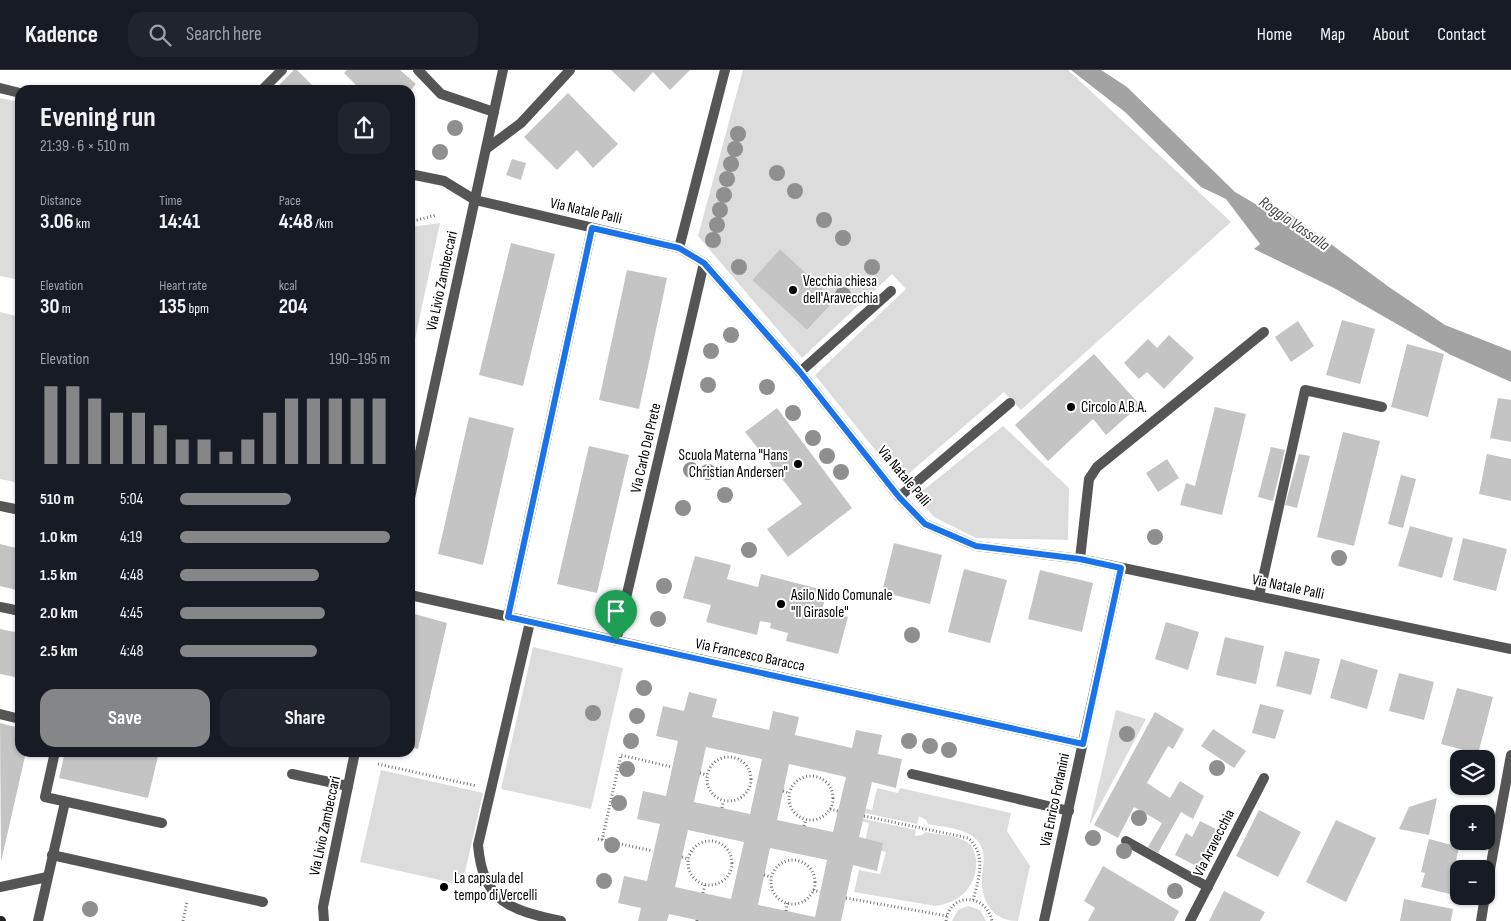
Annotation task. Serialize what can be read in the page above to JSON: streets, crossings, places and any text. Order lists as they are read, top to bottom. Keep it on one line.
{"streets":{"street":["Via Natale Palli","Via Livio Zambeccari","Via Carlo Del Prete","Via Francesco Baracca","Via Enrico Forlanini","Via Aravecchia"]},"crossings":[["Via Natale Palli","Via Livio Zambeccari"],["Via Natale Palli","Via Carlo Del Prete"],["Via Natale Palli","Via Enrico Forlanini"],["Via Carlo Del Prete","Via Francesco Baracca"],["Via Francesco Baracca","Via Enrico Forlanini"]],"water":["Roggia Vassalla"],"places":["Vecchia chiesa dell'Aravecchia","Circolo A.B.A.","Scuola Materna \"Hans Christian Andersen\"","Asilo Nido Comunale \"Il Girasole\"","La capsula del tempo di Vercelli"],"page":{"header":"Kadence","search":"Search here","nav":["Home","Map","About","Contact"],"heading":["Evening run","21:39 · 6 × 510 m"],"stats":[["Distance","3.06 km"],["Time","14:41"],["Pace","4:48 /km"],["Elevation","30 m"],["Heart rate","135 bpm"],["kcal","204"]],"chart":["Elevation","190–195 m"],"list":[{"name":"510 m","note":"5:04"},{"name":"1.0 km","note":"4:19"},{"name":"1.5 km","note":"4:48"},{"name":"2.0 km","note":"4:45"},{"name":"2.5 km","note":"4:48"}],"buttons":["Save","Share"],"map_buttons":["+","−"]}}
